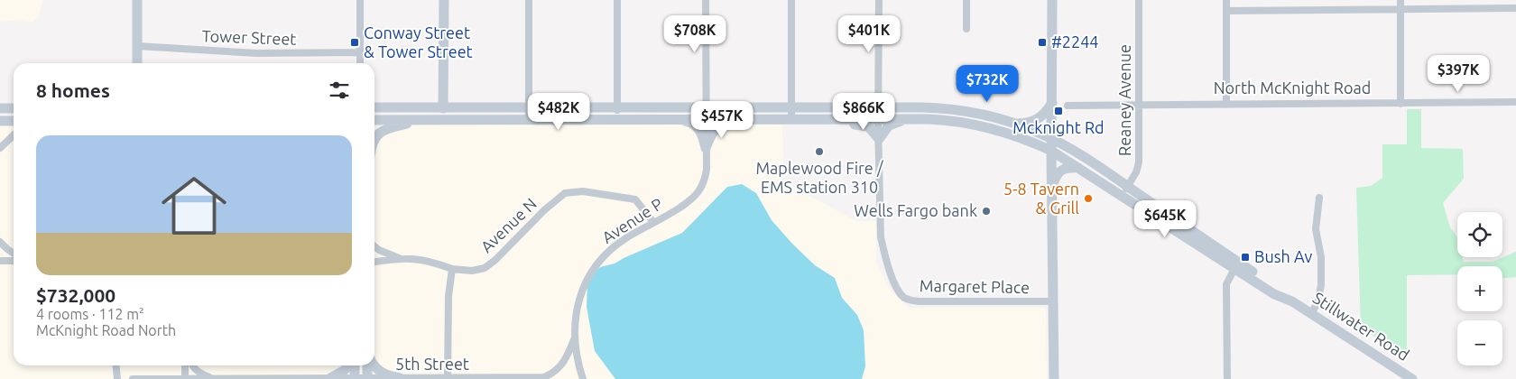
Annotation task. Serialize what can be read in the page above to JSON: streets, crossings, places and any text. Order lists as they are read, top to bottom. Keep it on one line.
{"streets":{"main road":["Stillwater Road"],"street":["Tower Street","North McKnight Road","Reaney Avenue","Avenue P","Avenue N","Margaret Place","5th Street"]},"crossings":[["North McKnight Road","Reaney Avenue"],["Reaney Avenue","Stillwater Road"],["Avenue P","Avenue N"],["Avenue P","Stillwater Road"],["Avenue P","5th Street"],["Margaret Place","Stillwater Road"]],"places":{"transit":["Conway Street & Tower Street","#2244","Mcknight Rd","Bush Av"],"other":["Maplewood Fire / EMS station 310","5-8 Tavern & Grill","Wells Fargo bank"]},"page":{"price":["$708K","$401K","$397K","$732K","$482K","$866K","$457K","$645K"],"heading":"8 homes","list":[{"name":"$732,000","note":"4 rooms · 112 m² · McKnight Road North"}],"map_buttons":["+","−"]}}
